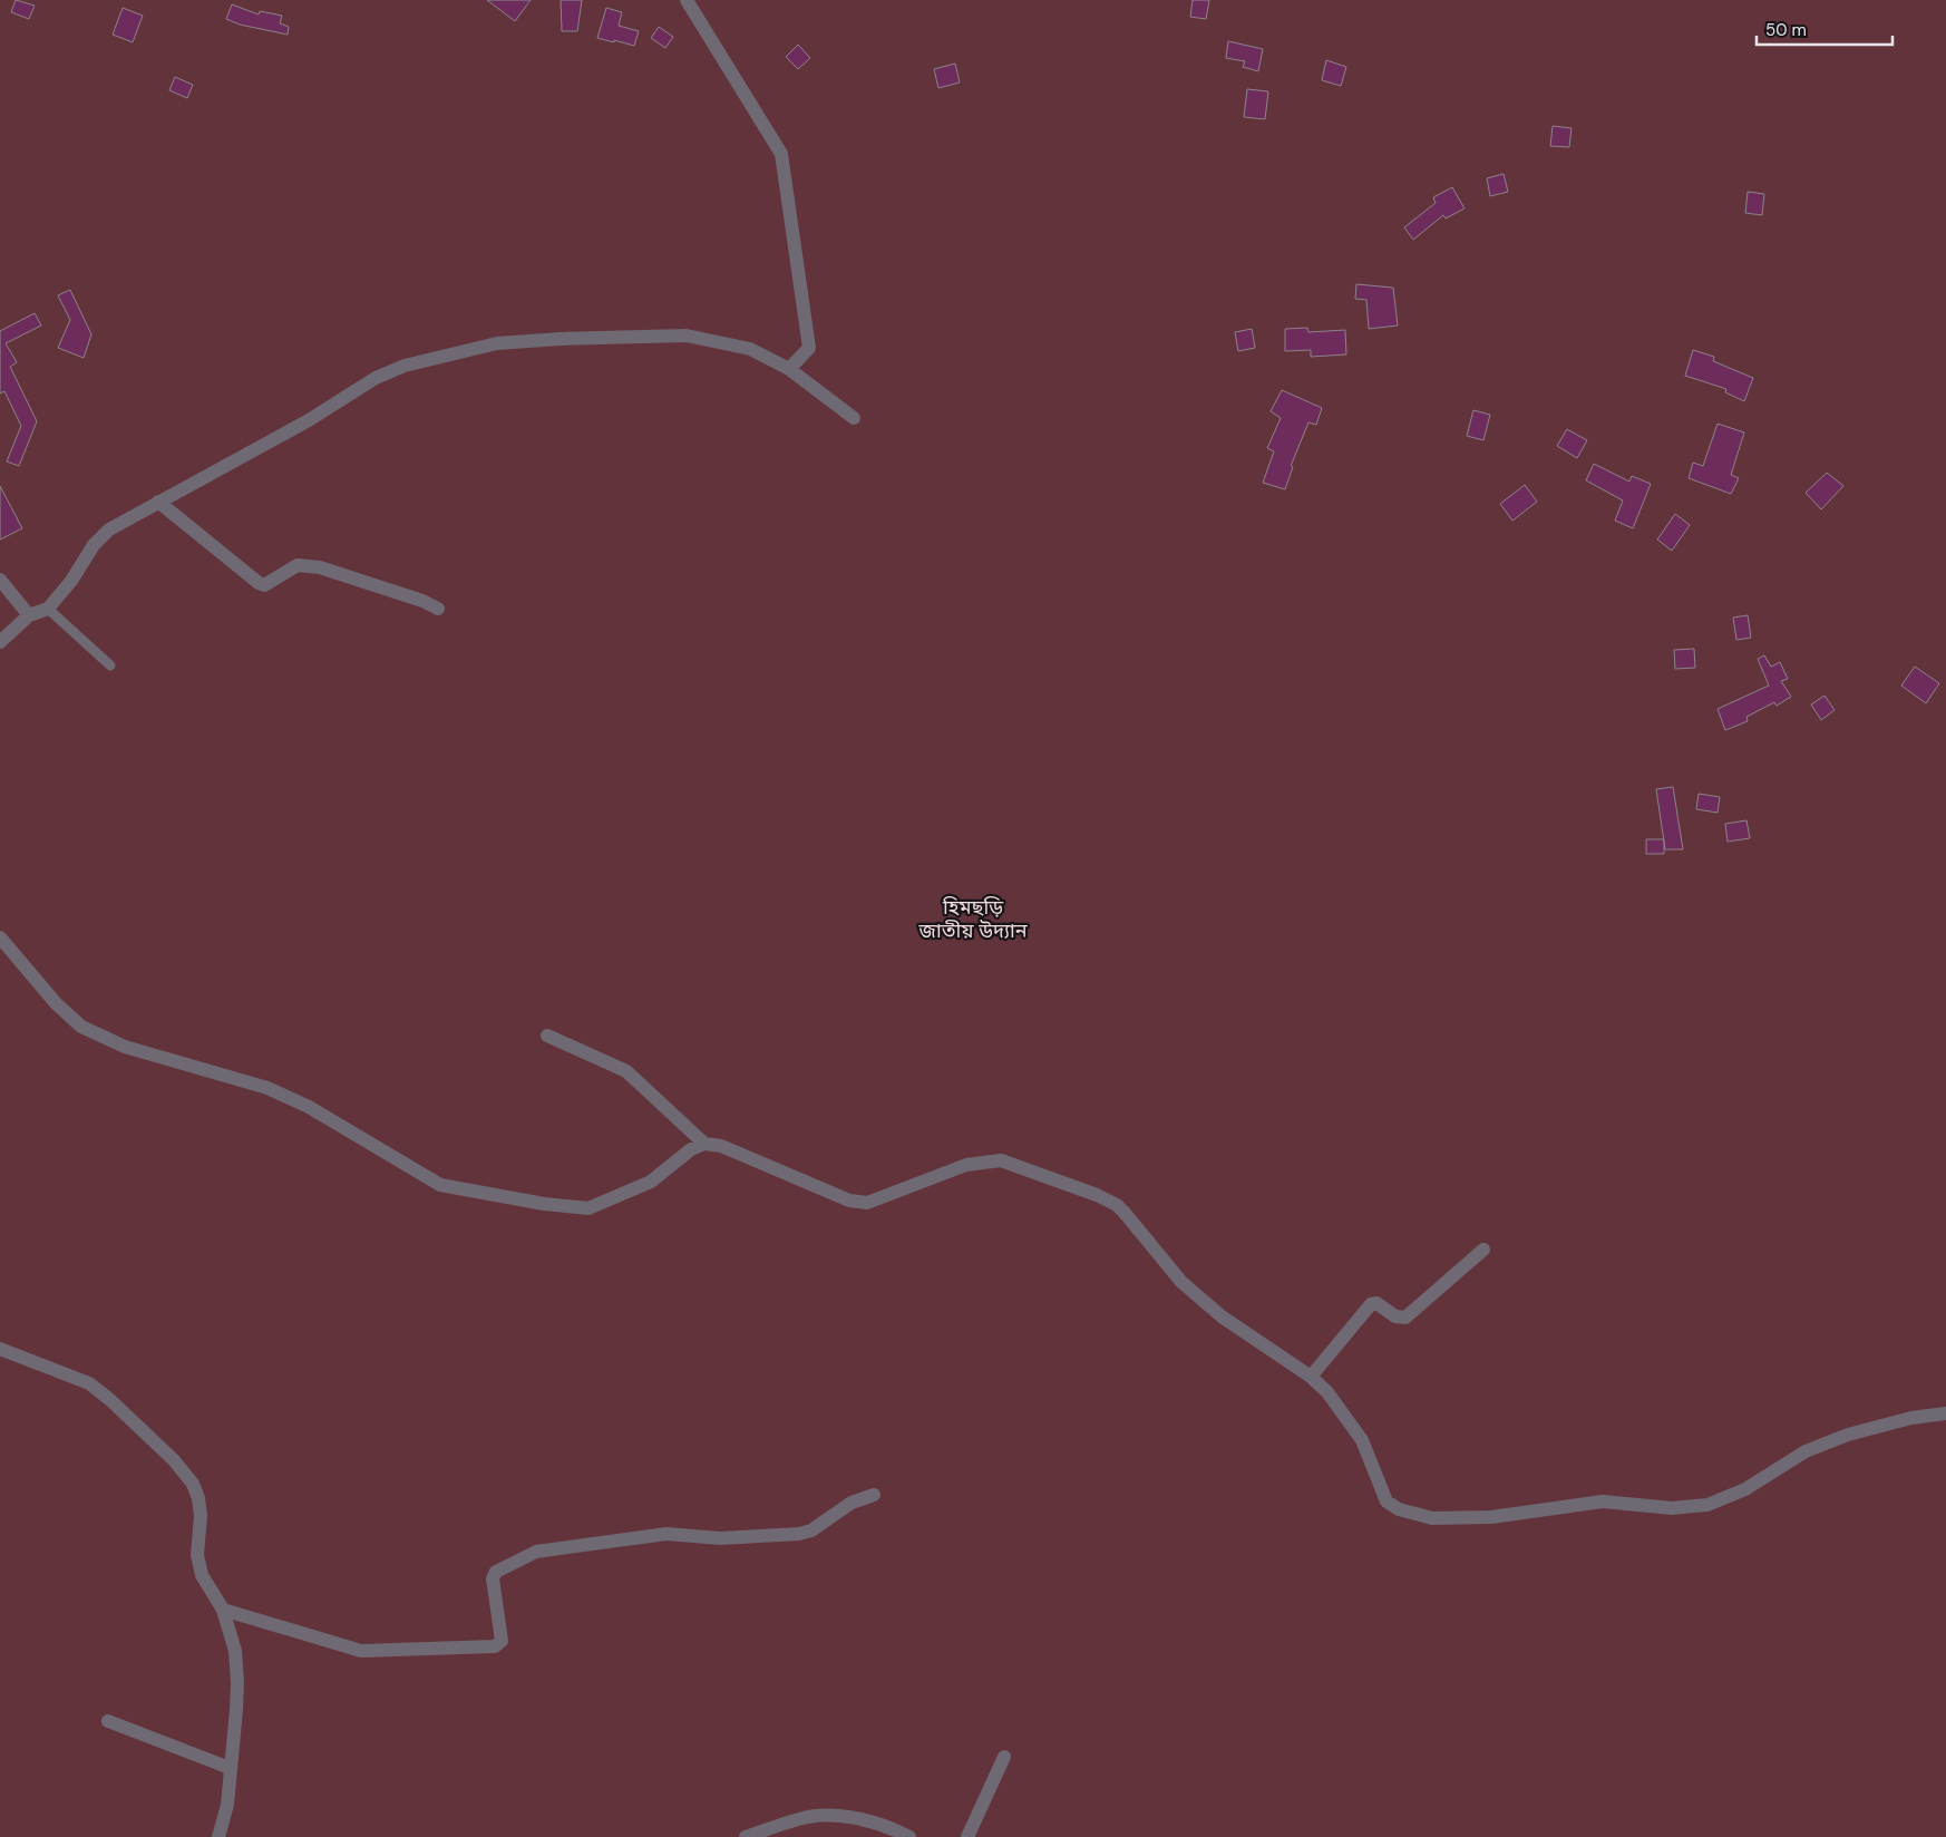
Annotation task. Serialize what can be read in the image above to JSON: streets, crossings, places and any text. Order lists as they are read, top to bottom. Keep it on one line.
{"parks":["হিমছড়ি জাতীয় উদ্যান"],"scale_bar":"50 m"}
